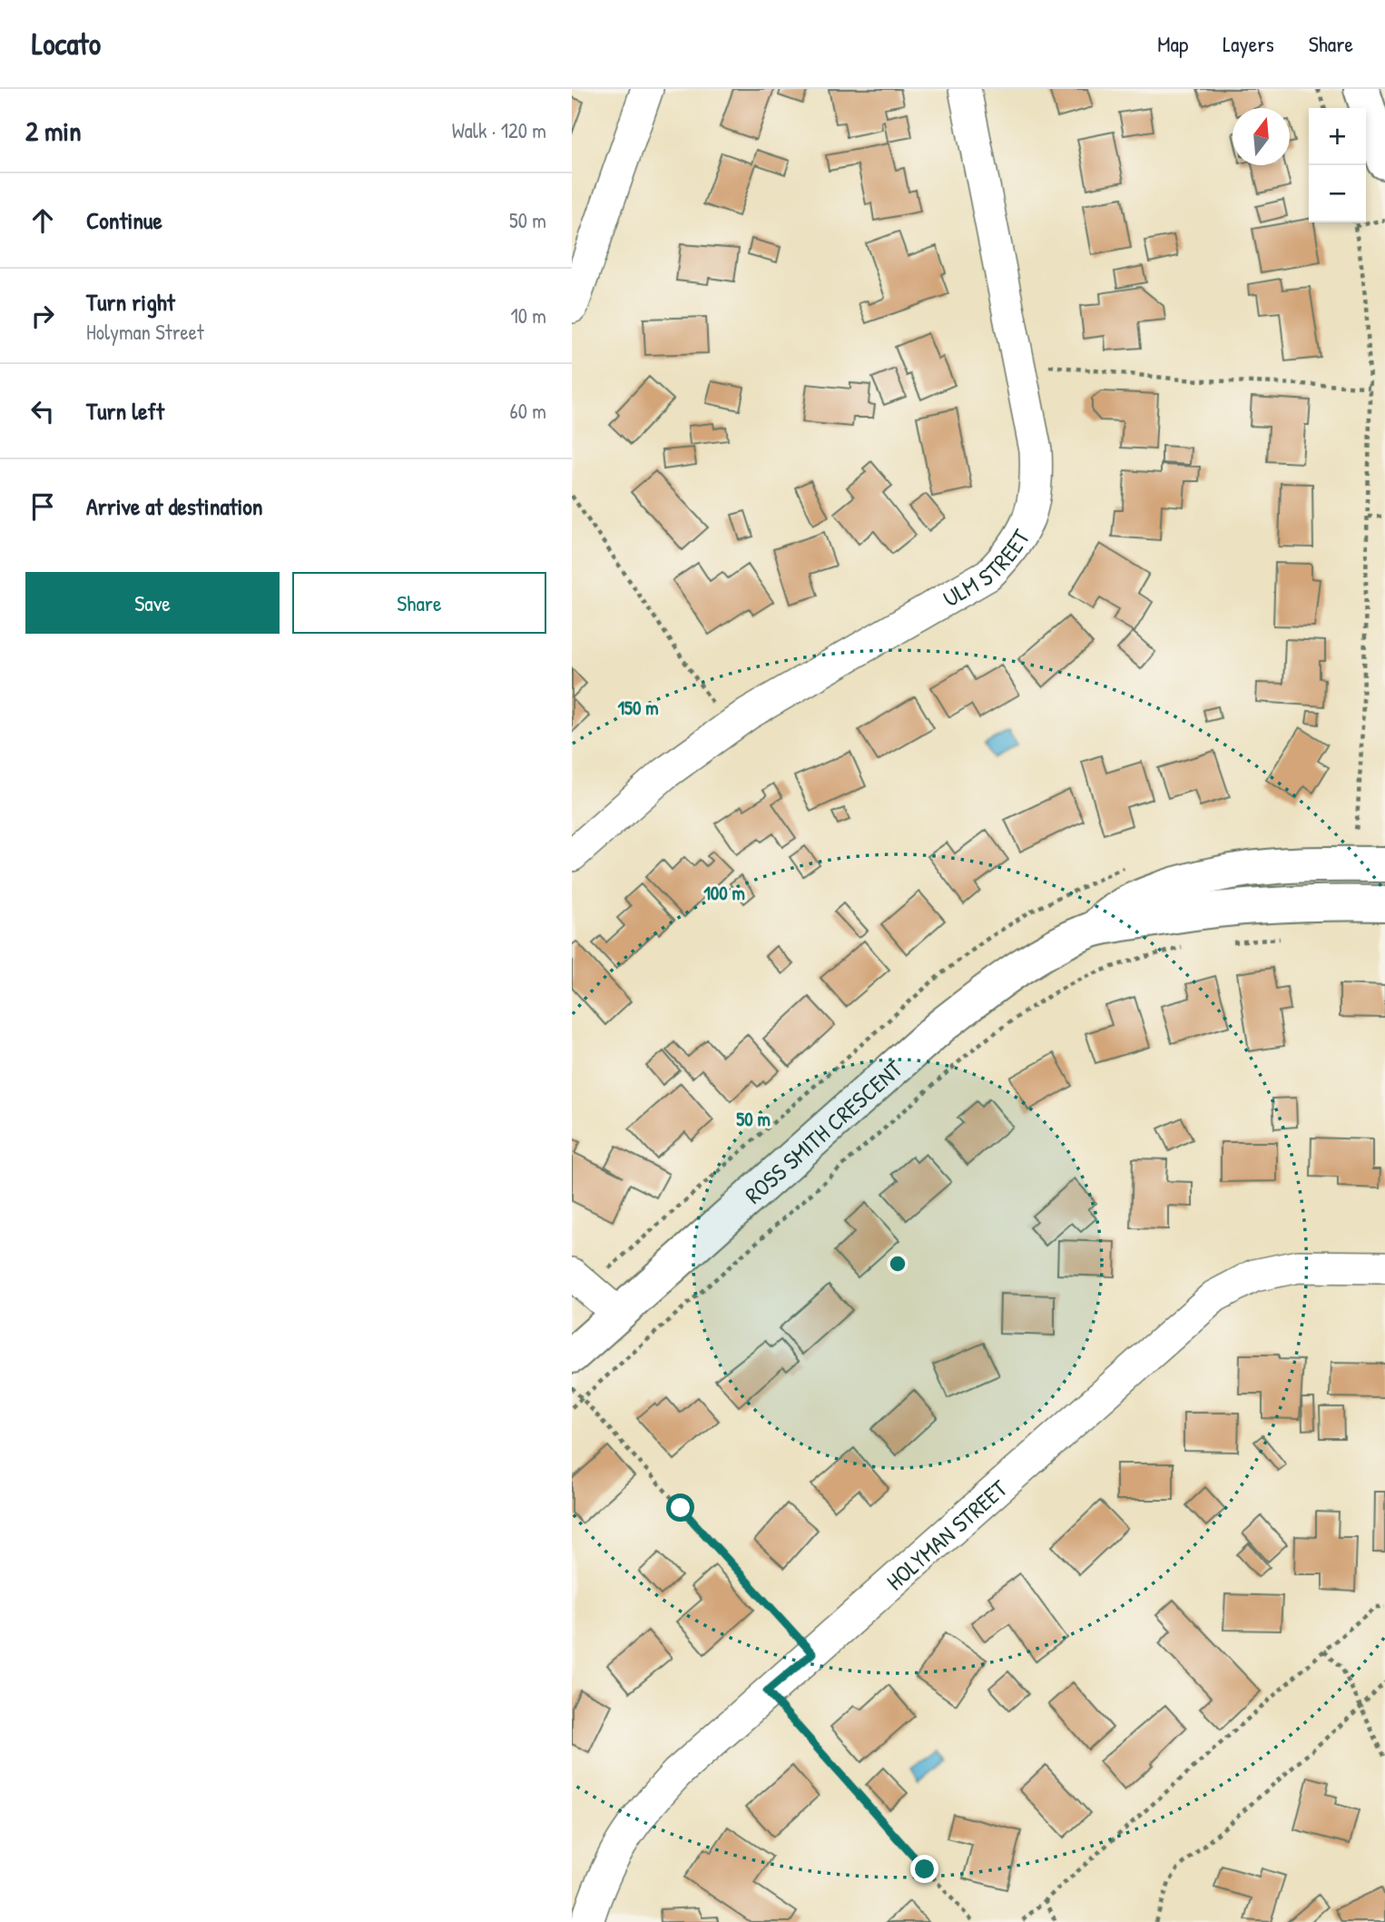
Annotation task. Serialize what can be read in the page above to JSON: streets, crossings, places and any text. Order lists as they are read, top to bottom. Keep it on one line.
{"streets":{"street":["ULM STREET","ROSS SMITH CRESCENT","HOLYMAN STREET"]},"north":"top","page":{"header":"Locato","nav":["Map","Layers","Share"],"heading":["2 min","Walk · 120 m"],"map_buttons":["+","−"],"list":[["Continue","50 m"],["Turn right","Holyman Street","10 m"],["Turn left","60 m"],"Arrive at destination"],"buttons":["Save","Share"]},"rings":["150 m","100 m","50 m"]}
